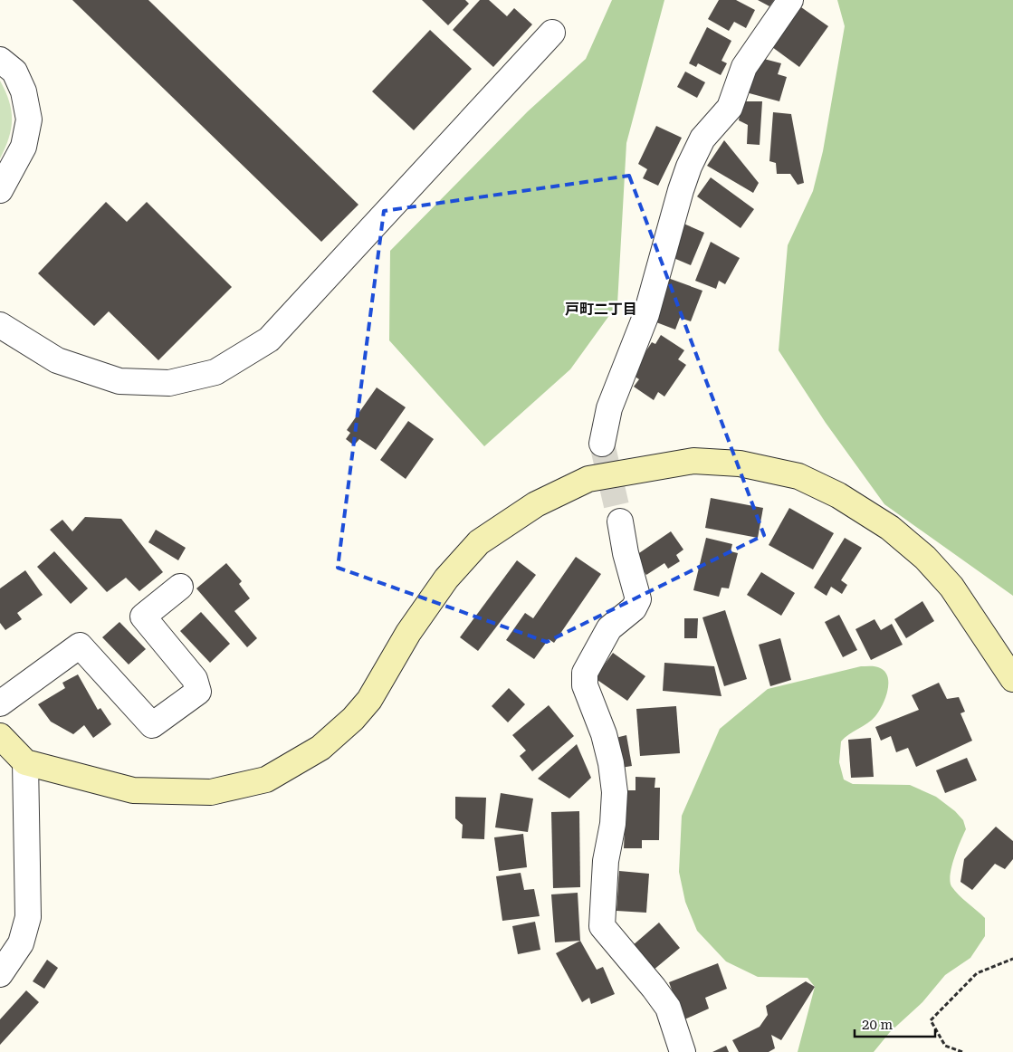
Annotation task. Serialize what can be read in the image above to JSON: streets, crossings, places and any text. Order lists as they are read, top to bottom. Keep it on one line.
{"districts":["戸町二丁目"],"scale_bar":"20 m"}
